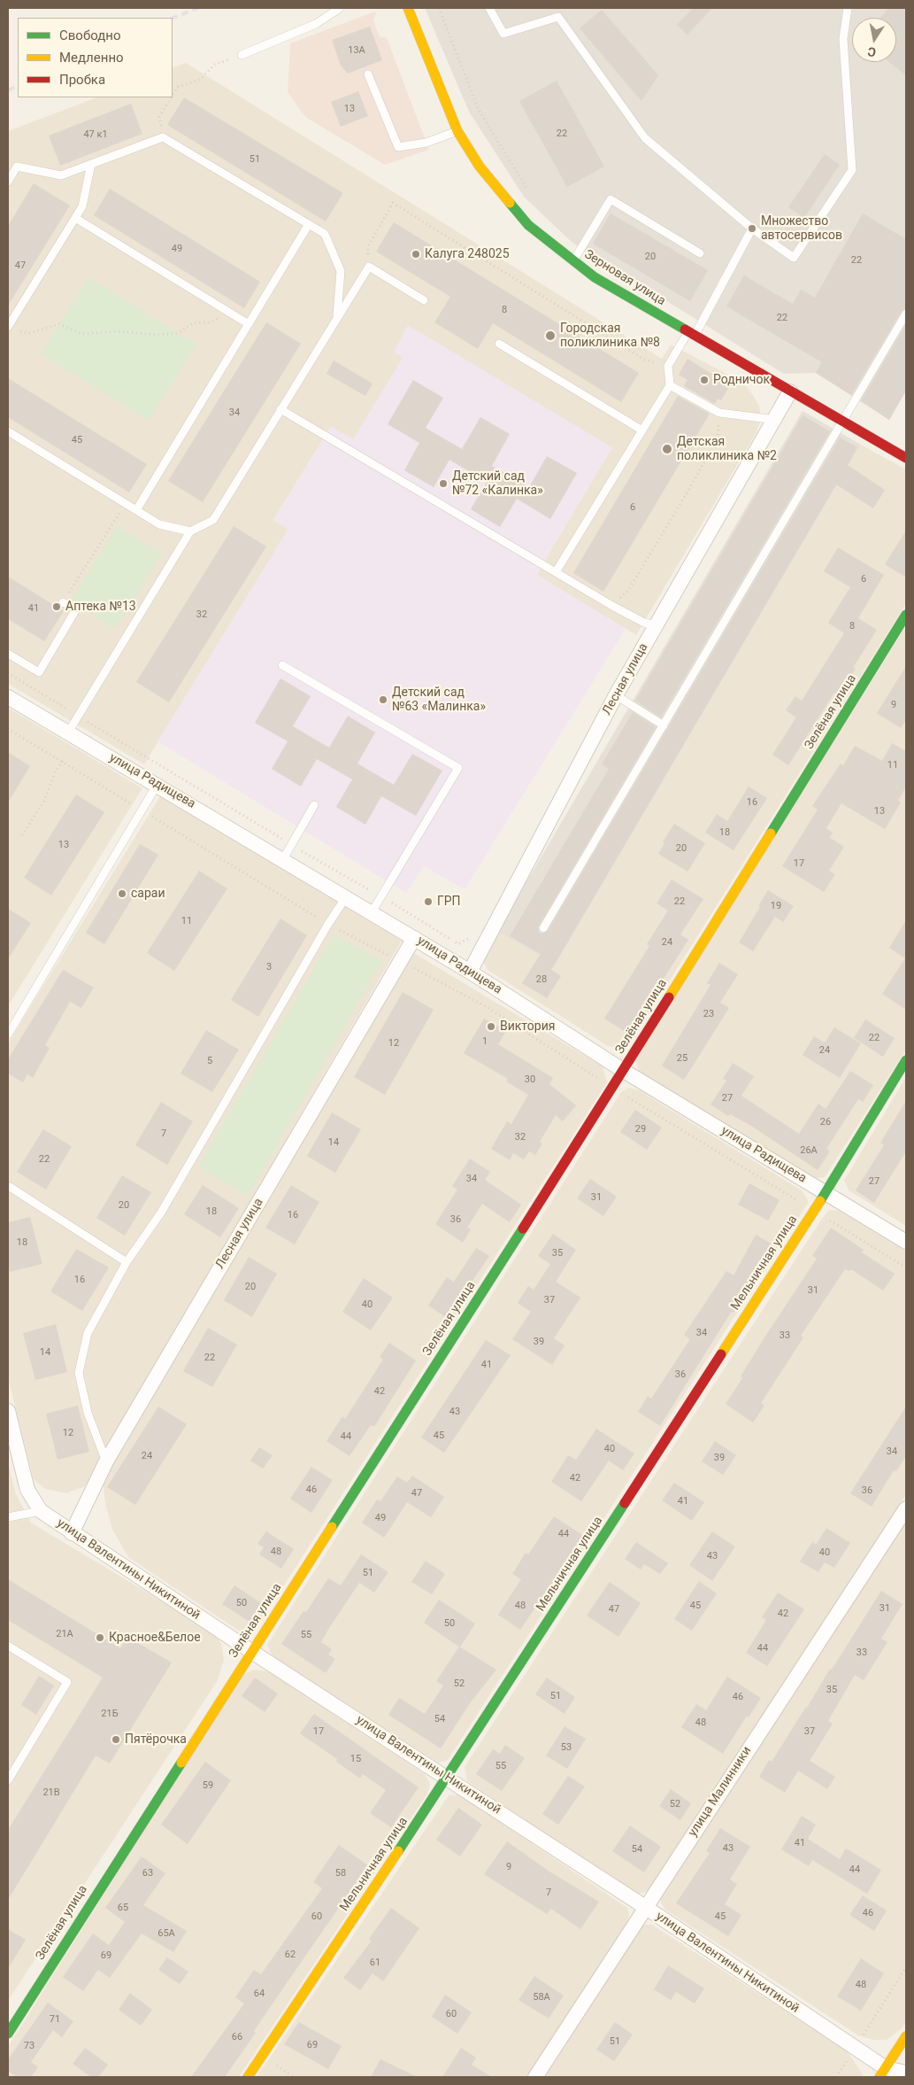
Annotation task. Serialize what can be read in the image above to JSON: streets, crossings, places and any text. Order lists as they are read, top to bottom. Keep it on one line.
{"streets":{"street":["Зерновая улица","Лесная улица","Зелёная улица","улица Радищева","Мельничная улица","улица Валентины Никитиной","улица Малинники"]},"crossings":[["Зерновая улица","Лесная улица"],["Лесная улица","улица Радищева"],["Лесная улица","улица Валентины Никитиной"],["Зелёная улица","улица Радищева"],["Зелёная улица","улица Валентины Никитиной"],["улица Радищева","Мельничная улица"],["Мельничная улица","улица Валентины Никитиной"],["улица Валентины Никитиной","улица Малинники"]],"places":["Множество автосервисов","Калуга 248025","Городская поликлиника №8","Родничок","Детская поликлиника №2","Детский сад №72 «Калинка»","Аптека №13","Детский сад №63 «Малинка»","сараи","ГРП","Виктория","Красное&Белое","Пятёрочка"],"house_numbers":["13А","13","22","47 к1","51","49","20","22","47","8","22","34","45","6","6","41","32","8","9","11","16","13","18","13","20","17","22","19","11","24","3","28","23","22","1","12","24","25","5","30","27","26","29","7","32","14","26А","22","34","27","31","20","18","16","36","18","35","16","20","31","37","40","34","33","39","14","22","41","36","42","43","12","45","44","40","34","24","39","42","46","36","47","41","49","44","48","40","43","51","50","48","45","31","47","42","50","21А","55","44","33","52","35","51","46","21Б","54","48","17","37","53","15","55","59","21В","52","41","43","54","9","44","63","58","7","65","46","60","45","65А","62","69","61","48","64","58А","60","71","66","51","69","73"],"legend":["Свободно","Медленно","Пробка"],"north":"bottom"}
